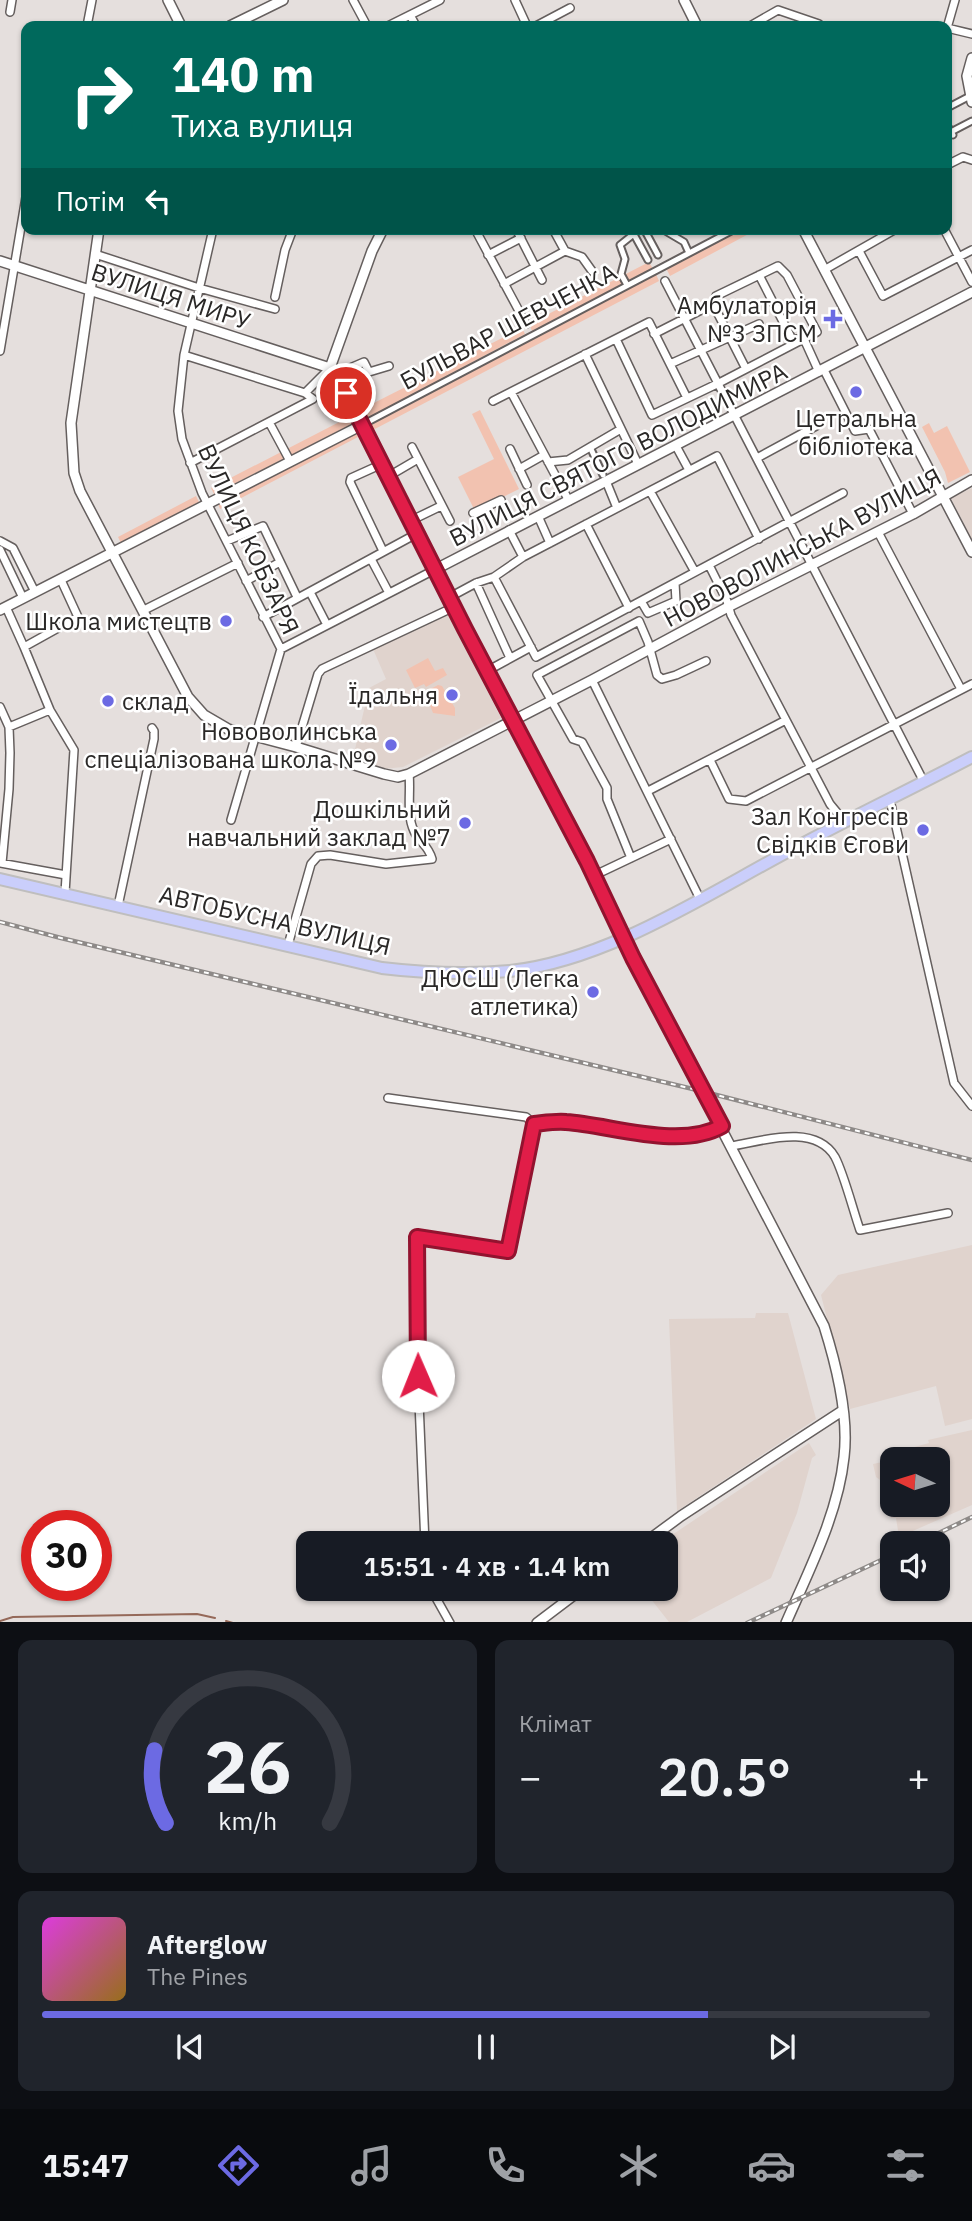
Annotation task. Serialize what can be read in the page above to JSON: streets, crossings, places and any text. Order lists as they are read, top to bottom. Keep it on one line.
{"streets":{"main road":["АВТОБУСНА ВУЛИЦЯ"],"street":["ВУЛИЦЯ МИРУ","БУЛЬВАР ШЕВЧЕНКА","ВУЛИЦЯ СВЯТОГО ВОЛОДИМИРА","ВУЛИЦЯ КОБЗАРЯ","НОВОВОЛИНСЬКА ВУЛИЦЯ"]},"crossings":[["ВУЛИЦЯ МИРУ","ВУЛИЦЯ КОБЗАРЯ"],["БУЛЬВАР ШЕВЧЕНКА","ВУЛИЦЯ КОБЗАРЯ"],["ВУЛИЦЯ СВЯТОГО ВОЛОДИМИРА","ВУЛИЦЯ КОБЗАРЯ"]],"places":{"health":["Амбулаторія №3 ЗПСМ"],"other":["Цетральна бібліотека","Школа мистецтв","Їдальня","склад","Нововолинська спеціалізована школа №9","Дошкільний навчальний заклад №7","Зал Конгресів Свідків Єгови","ДЮСШ (Легка атлетика)"]},"north":"left","page":{"turn":["140 m","Тиха вулиця"],"then":"Потім","limit":"30","trip":"15:51 · 4 хв · 1.4 km","tile":"Клімат","heat":["−","20.5°","+"],"song":["Afterglow","The Pines"],"tabs":"15:47","gauge":["26","km/h"]}}
